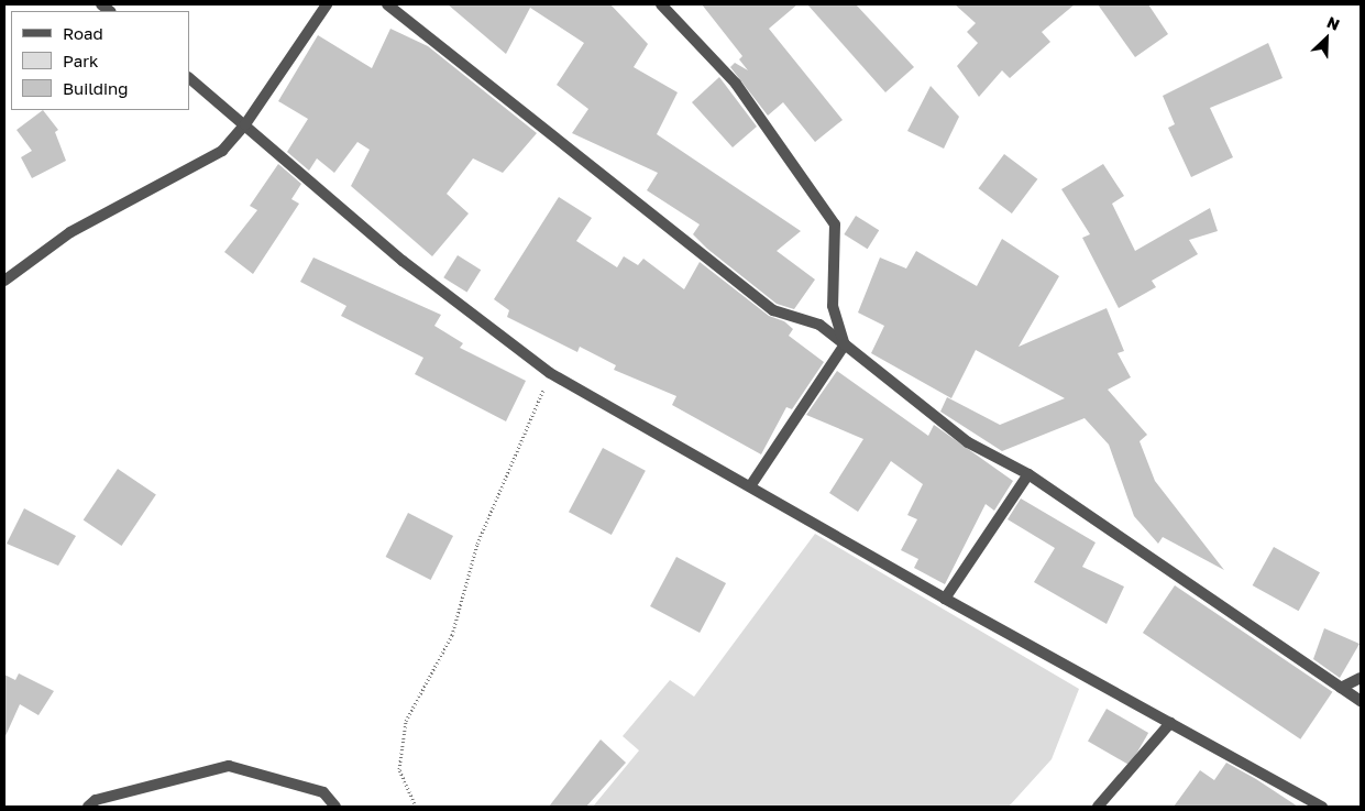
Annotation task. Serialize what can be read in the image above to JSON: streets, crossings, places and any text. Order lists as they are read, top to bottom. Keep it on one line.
{"legend":["Road","Park","Building"],"north":"top right"}
